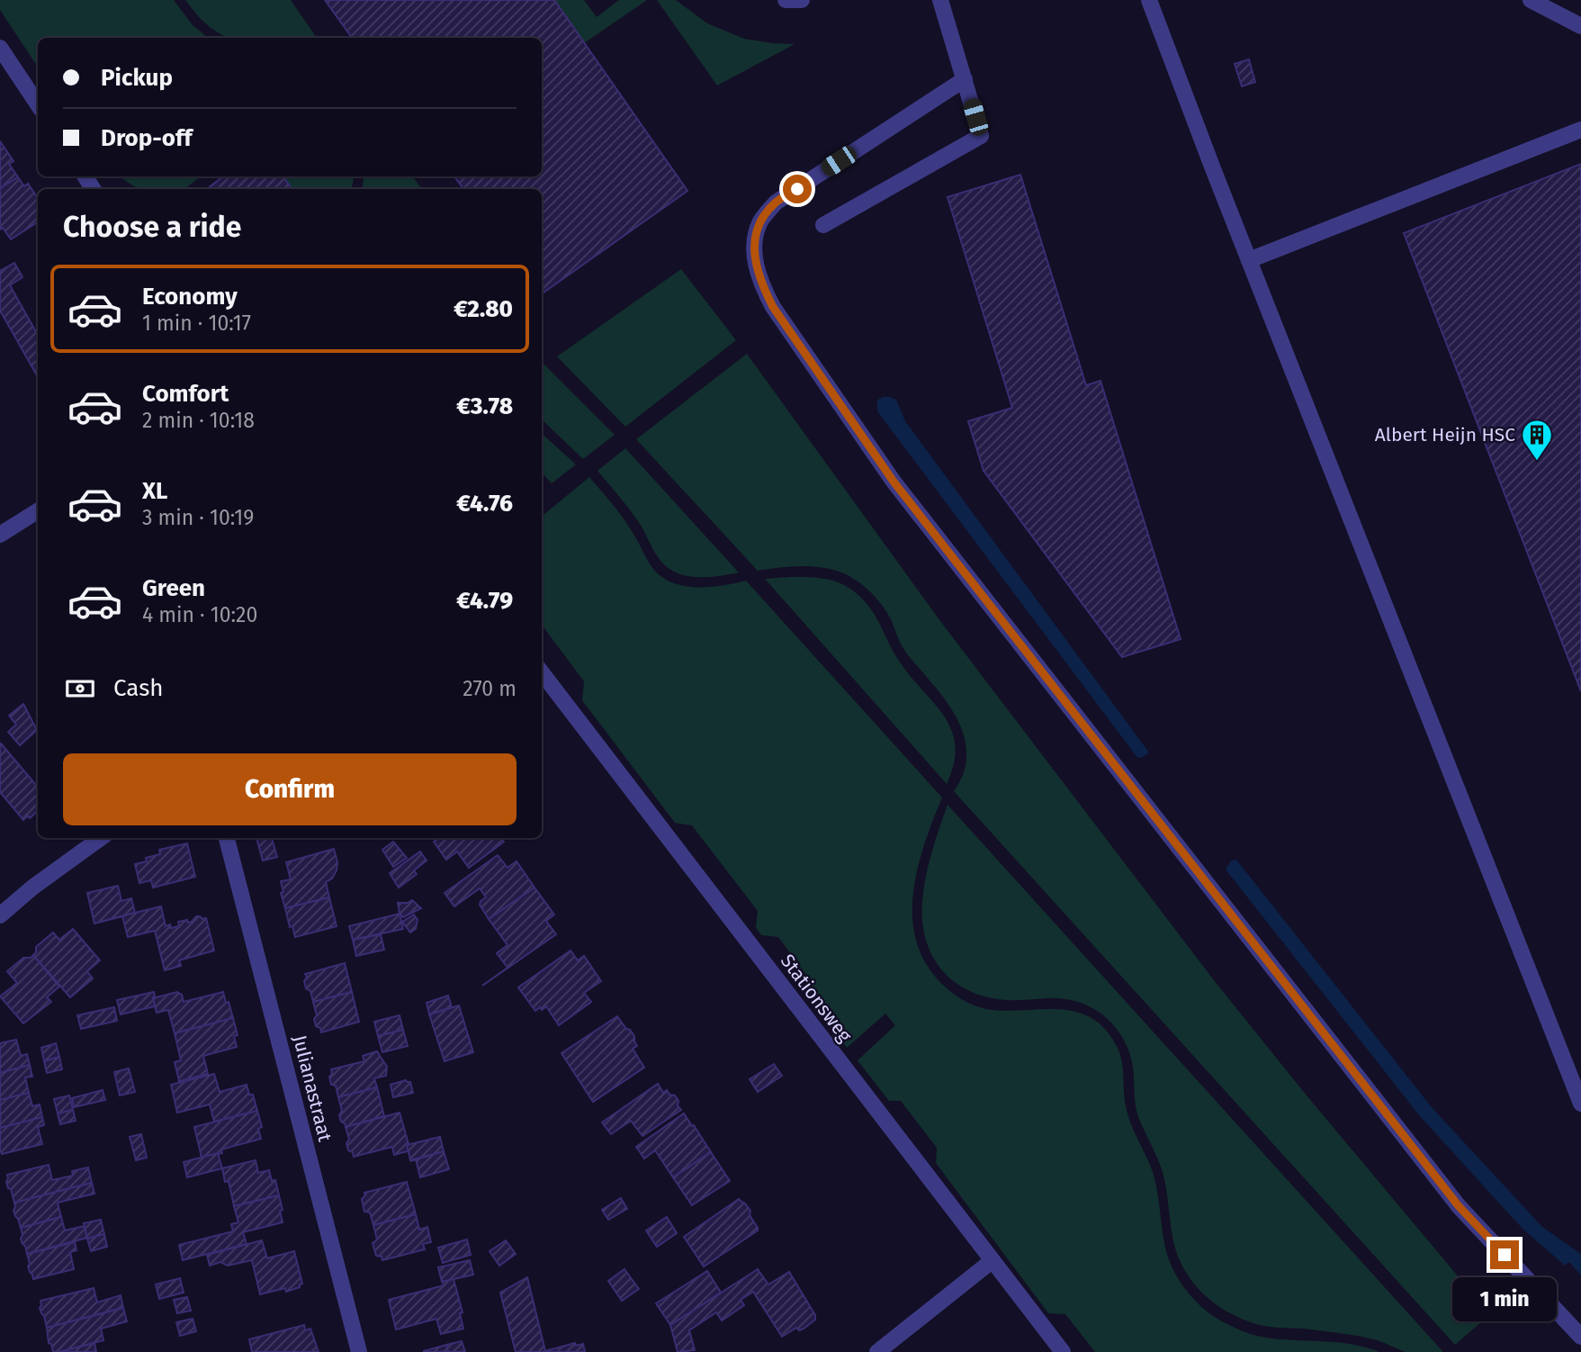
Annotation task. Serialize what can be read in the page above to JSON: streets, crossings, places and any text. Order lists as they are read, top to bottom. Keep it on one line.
{"streets":{"street":["Stationsweg","Julianastraat"]},"places":{"building":["Albert Heijn HSC"]},"page":{"banner":["Pickup","Drop-off"],"heading":"Choose a ride","list":[{"name":"Economy","note":"1 min · 10:17","value":"€2.80"},{"name":"Comfort","note":"2 min · 10:18","value":"€3.78"},{"name":"XL","note":"3 min · 10:19","value":"€4.76"},{"name":"Green","note":"4 min · 10:20","value":"€4.79"}],"pay":["Cash","270 m"],"buttons":"Confirm","bubble":"1 min"}}
